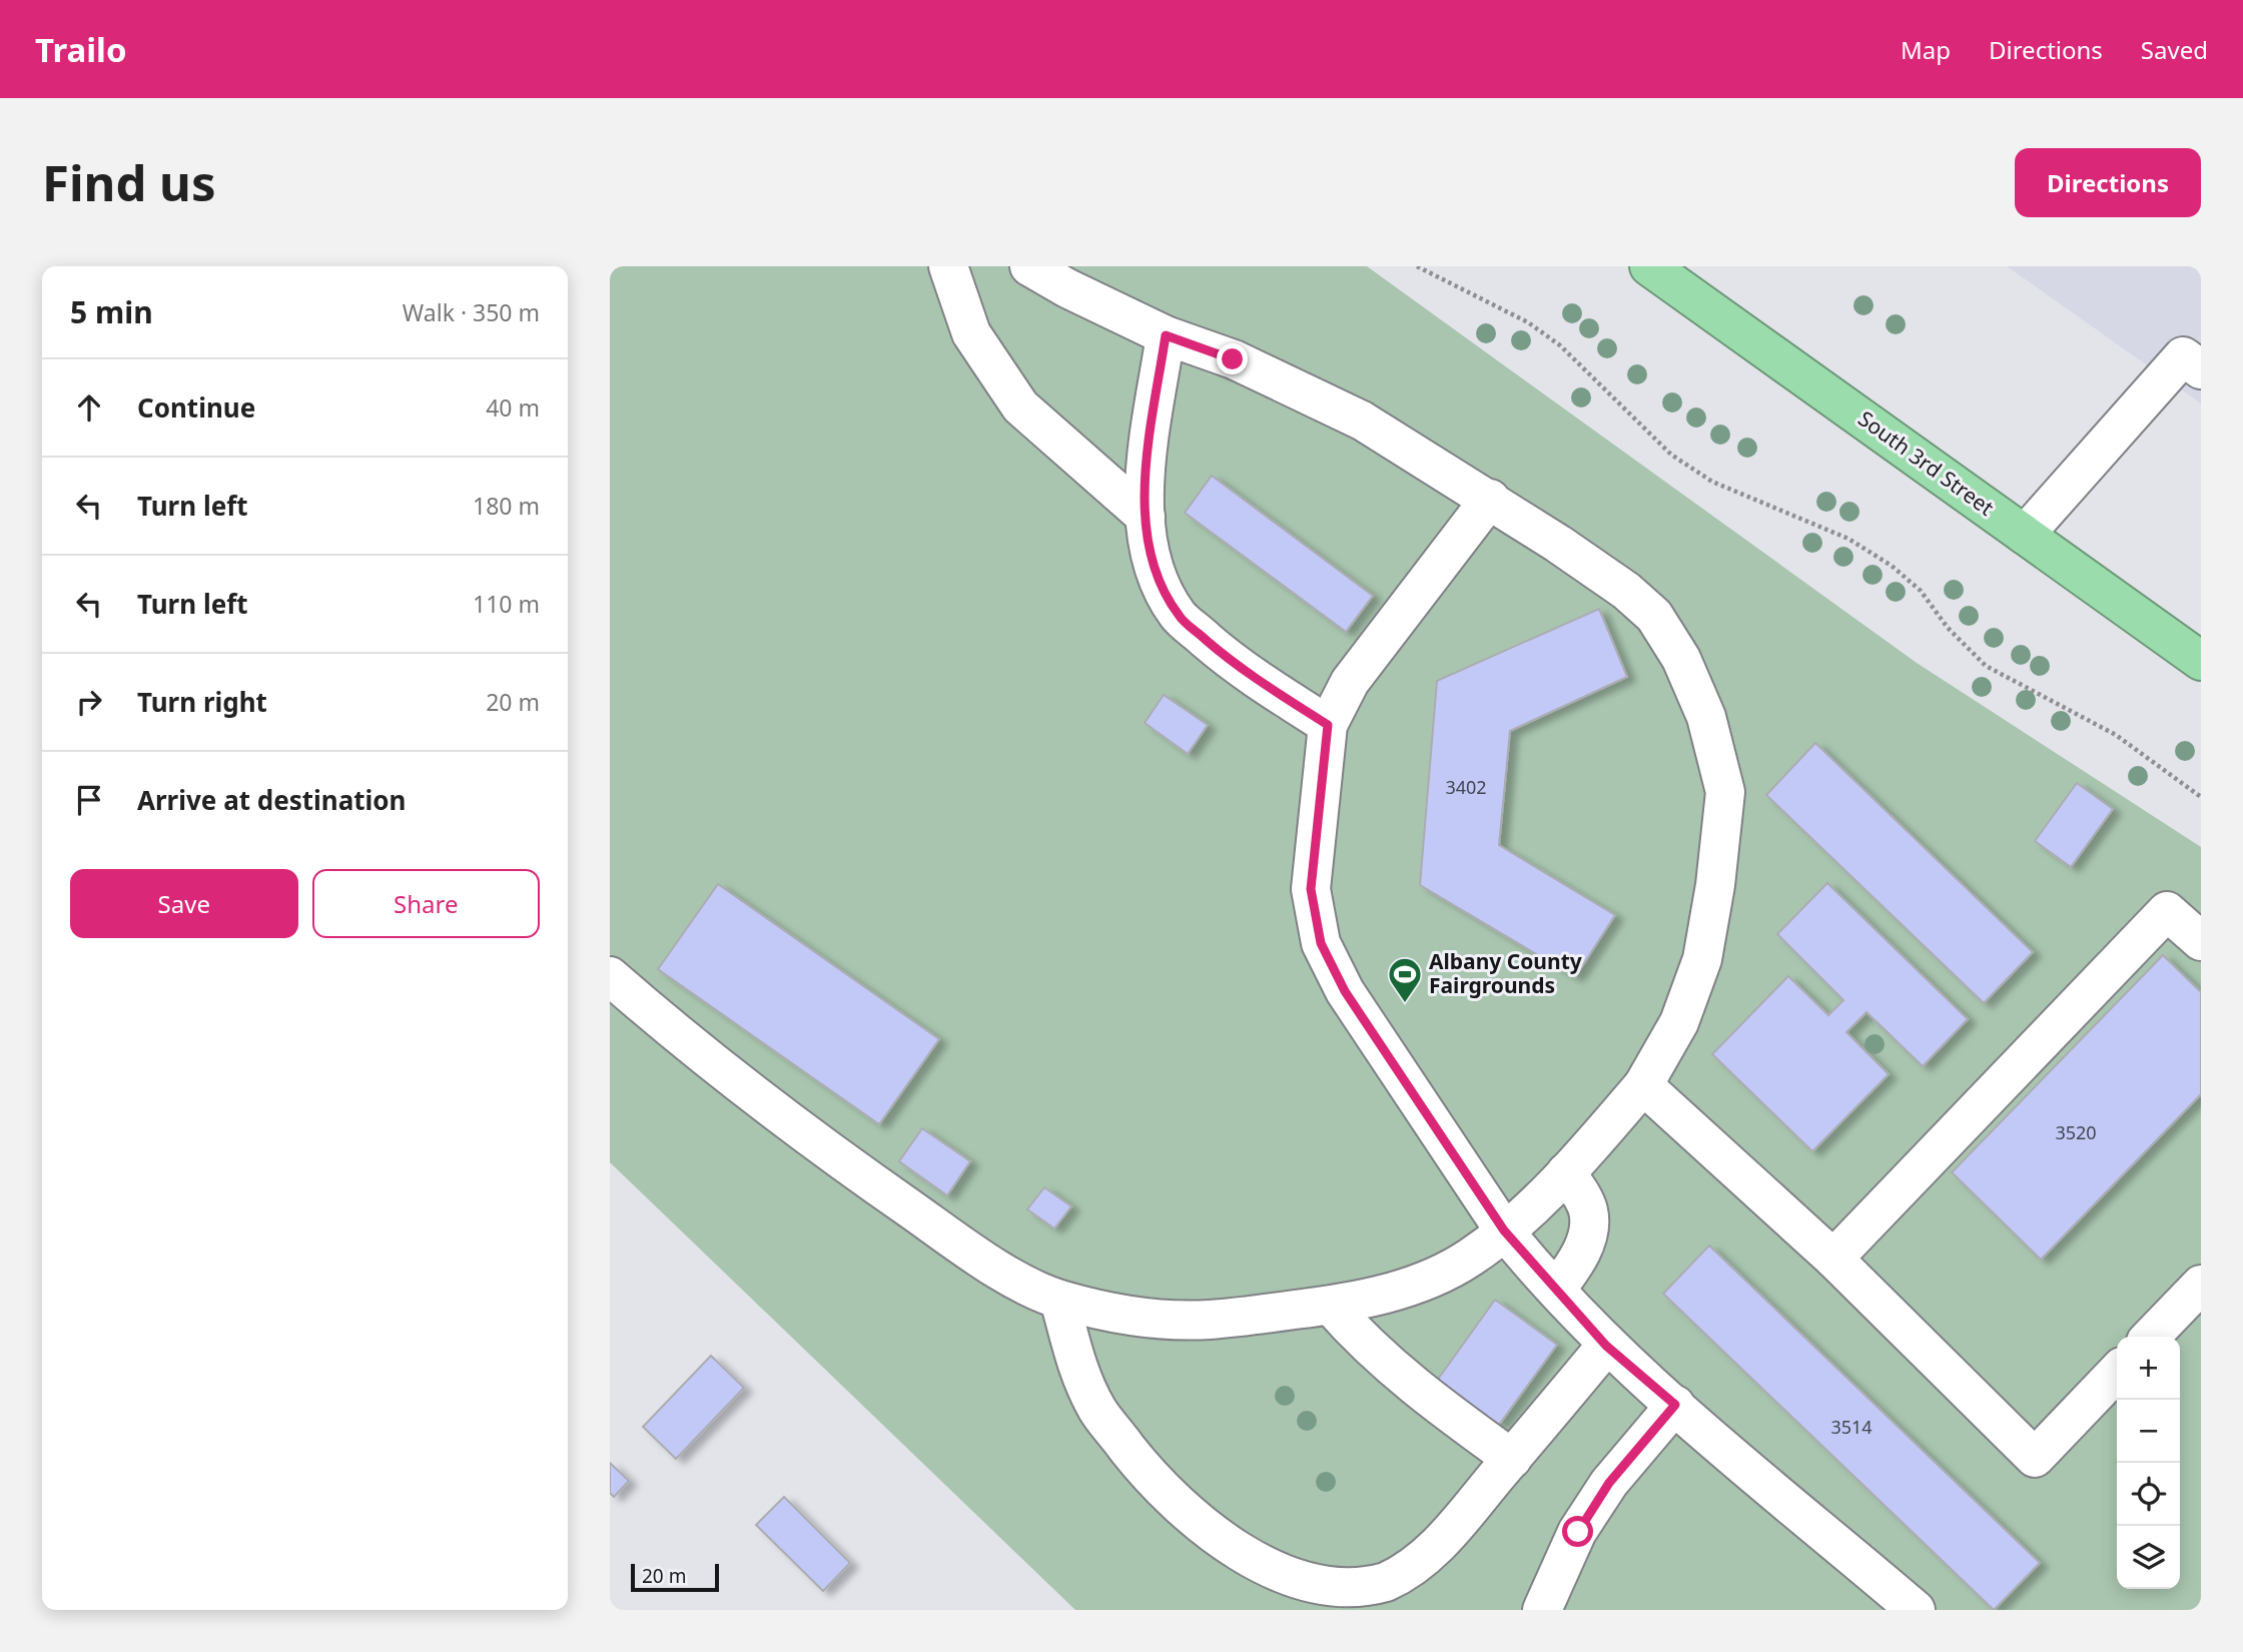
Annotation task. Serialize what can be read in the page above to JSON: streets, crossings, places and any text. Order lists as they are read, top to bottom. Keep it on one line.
{"streets":{"highway":["South 3rd Street"]},"places":{"sports":["Albany County Fairgrounds"]},"house_numbers":["3402","3520","3514"],"scale_bar":"20 m","page":{"header":"Trailo","nav":["Map","Directions","Saved"],"buttons":["Directions",["Save","Share"]],"title":"Find us","heading":["5 min","Walk · 350 m"],"list":[["Continue","40 m"],["Turn left","180 m"],["Turn left","110 m"],["Turn right","20 m"],"Arrive at destination"],"map_buttons":["+","−"],"scale":"20 m"}}
